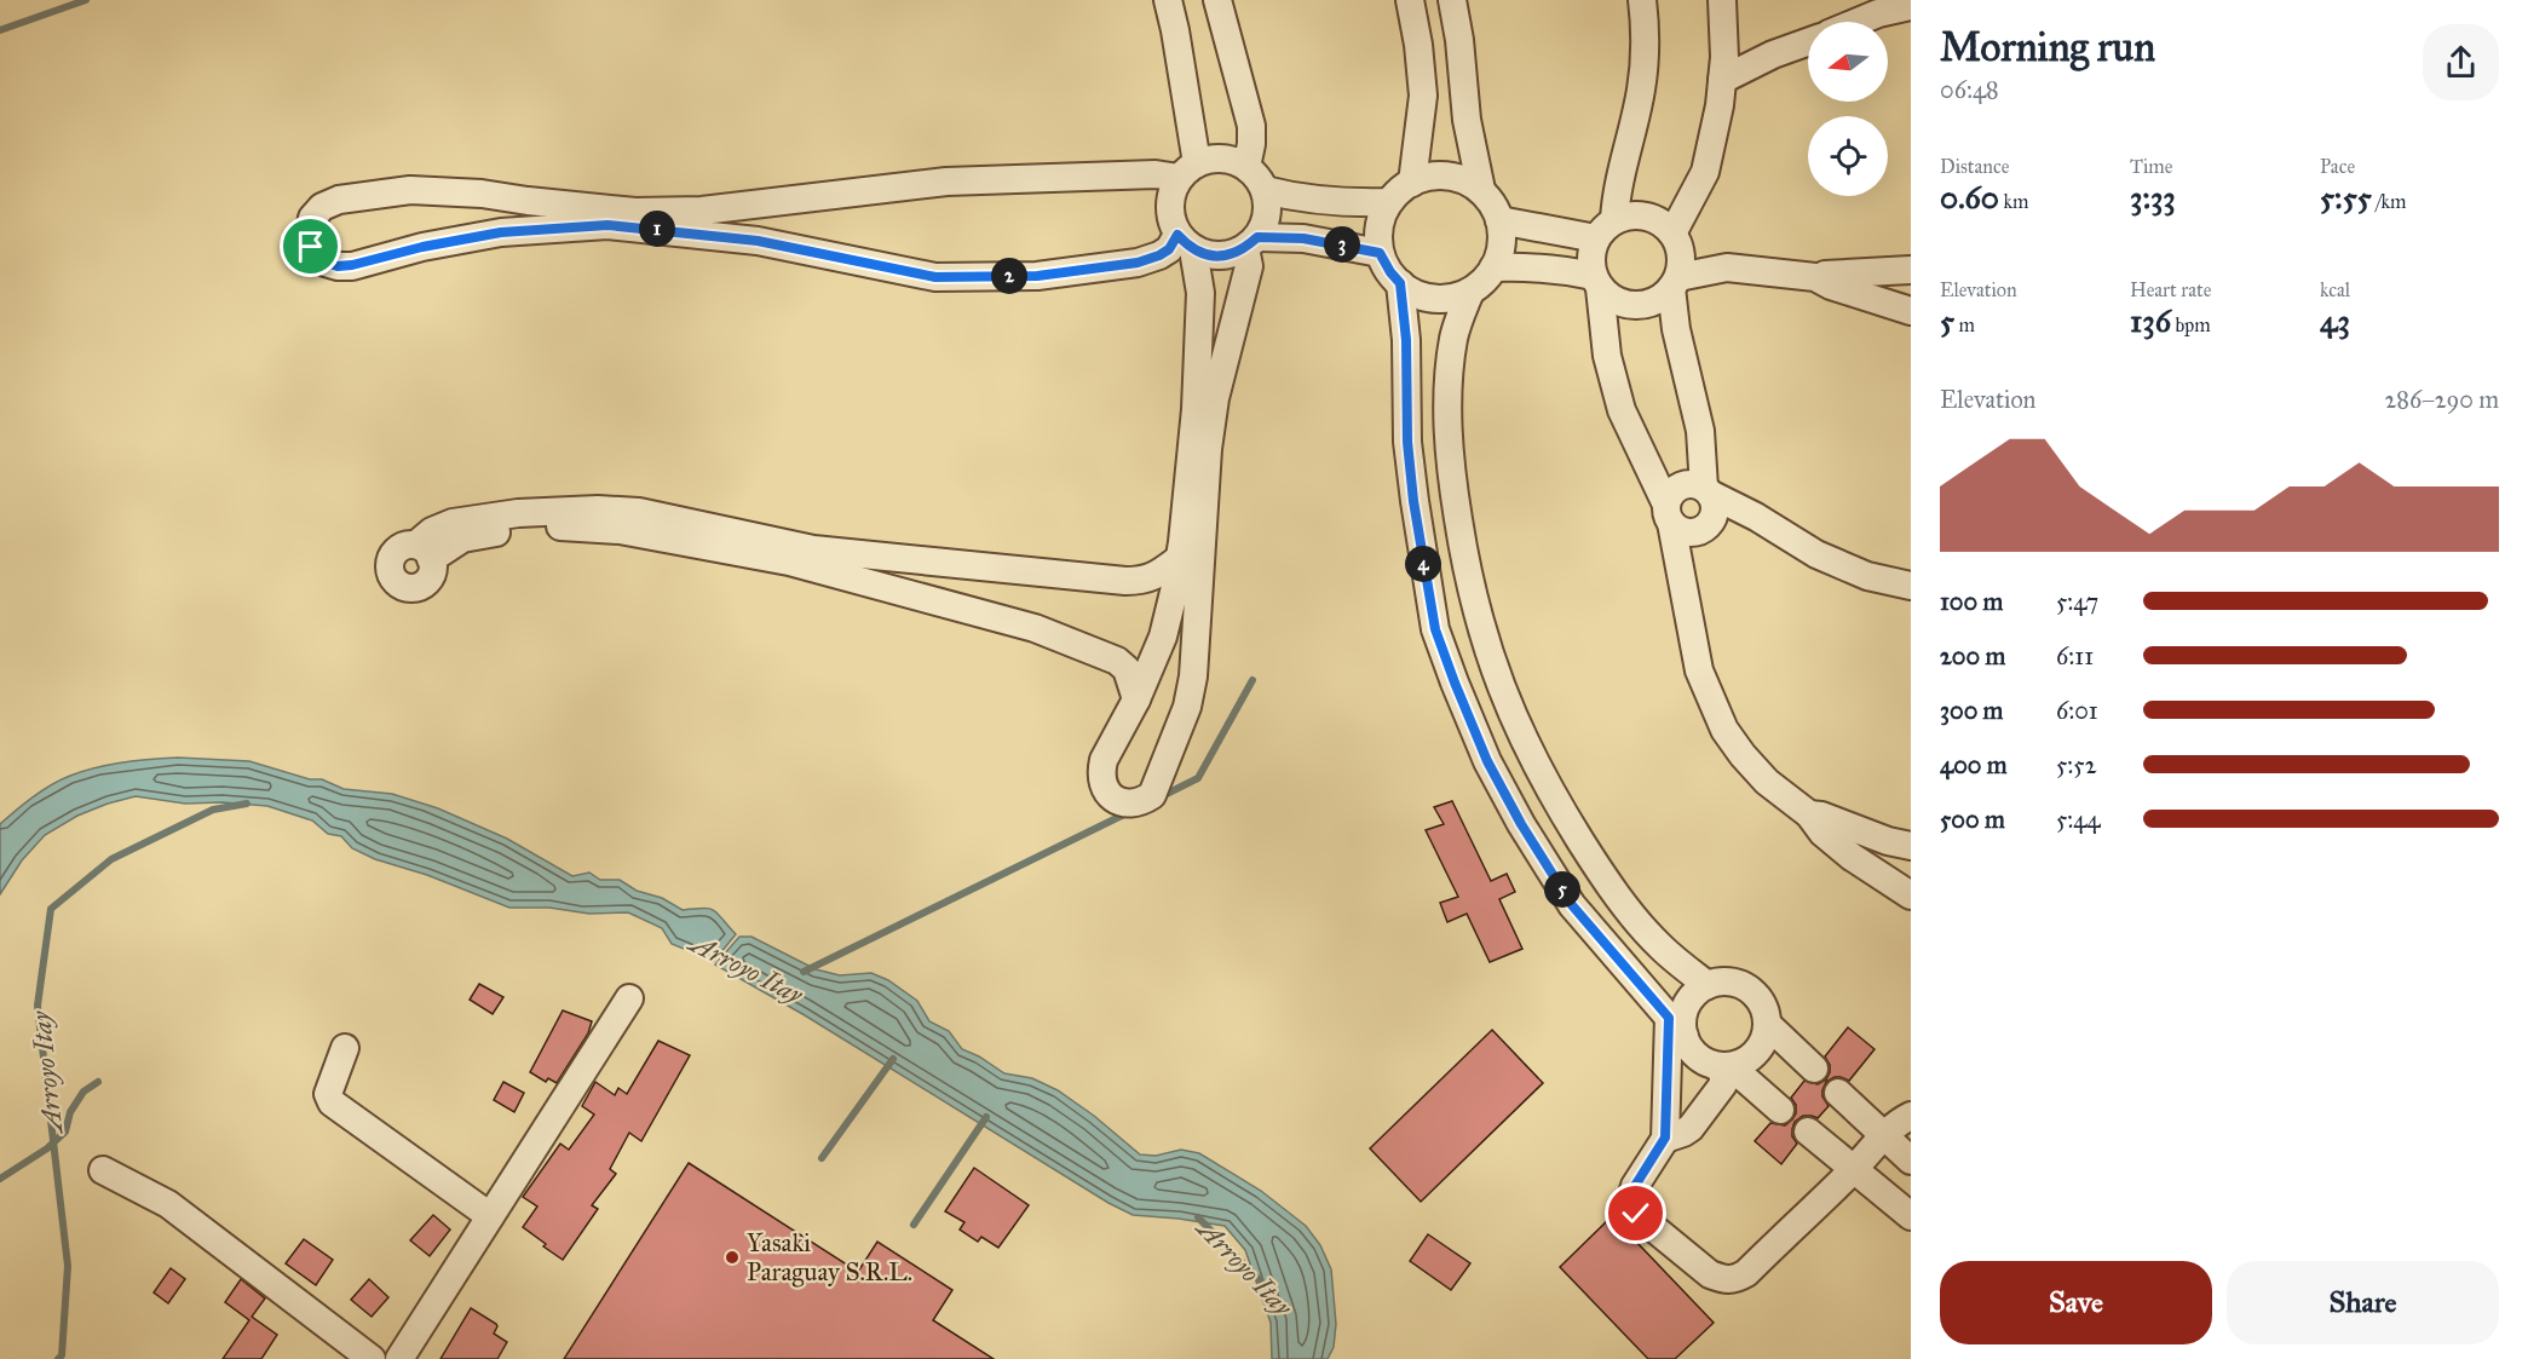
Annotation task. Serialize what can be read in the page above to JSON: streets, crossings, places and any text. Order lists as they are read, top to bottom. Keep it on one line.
{"water":["Arroyo Itay"],"places":["Yasaki Paraguay S.R.L."],"north":"left","page":{"heading":["Morning run","06:48"],"stats":[["Distance","0.60 km"],["Time","3:33"],["Pace","5:55 /km"],["Elevation","5 m"],["Heart rate","136 bpm"],["kcal","43"]],"pins":["1","3","2","4","5"],"chart":["Elevation","286–290 m"],"list":[{"name":"100 m","note":"5:47"},{"name":"200 m","note":"6:11"},{"name":"300 m","note":"6:01"},{"name":"400 m","note":"5:52"},{"name":"500 m","note":"5:44"}],"buttons":["Save","Share"]}}
